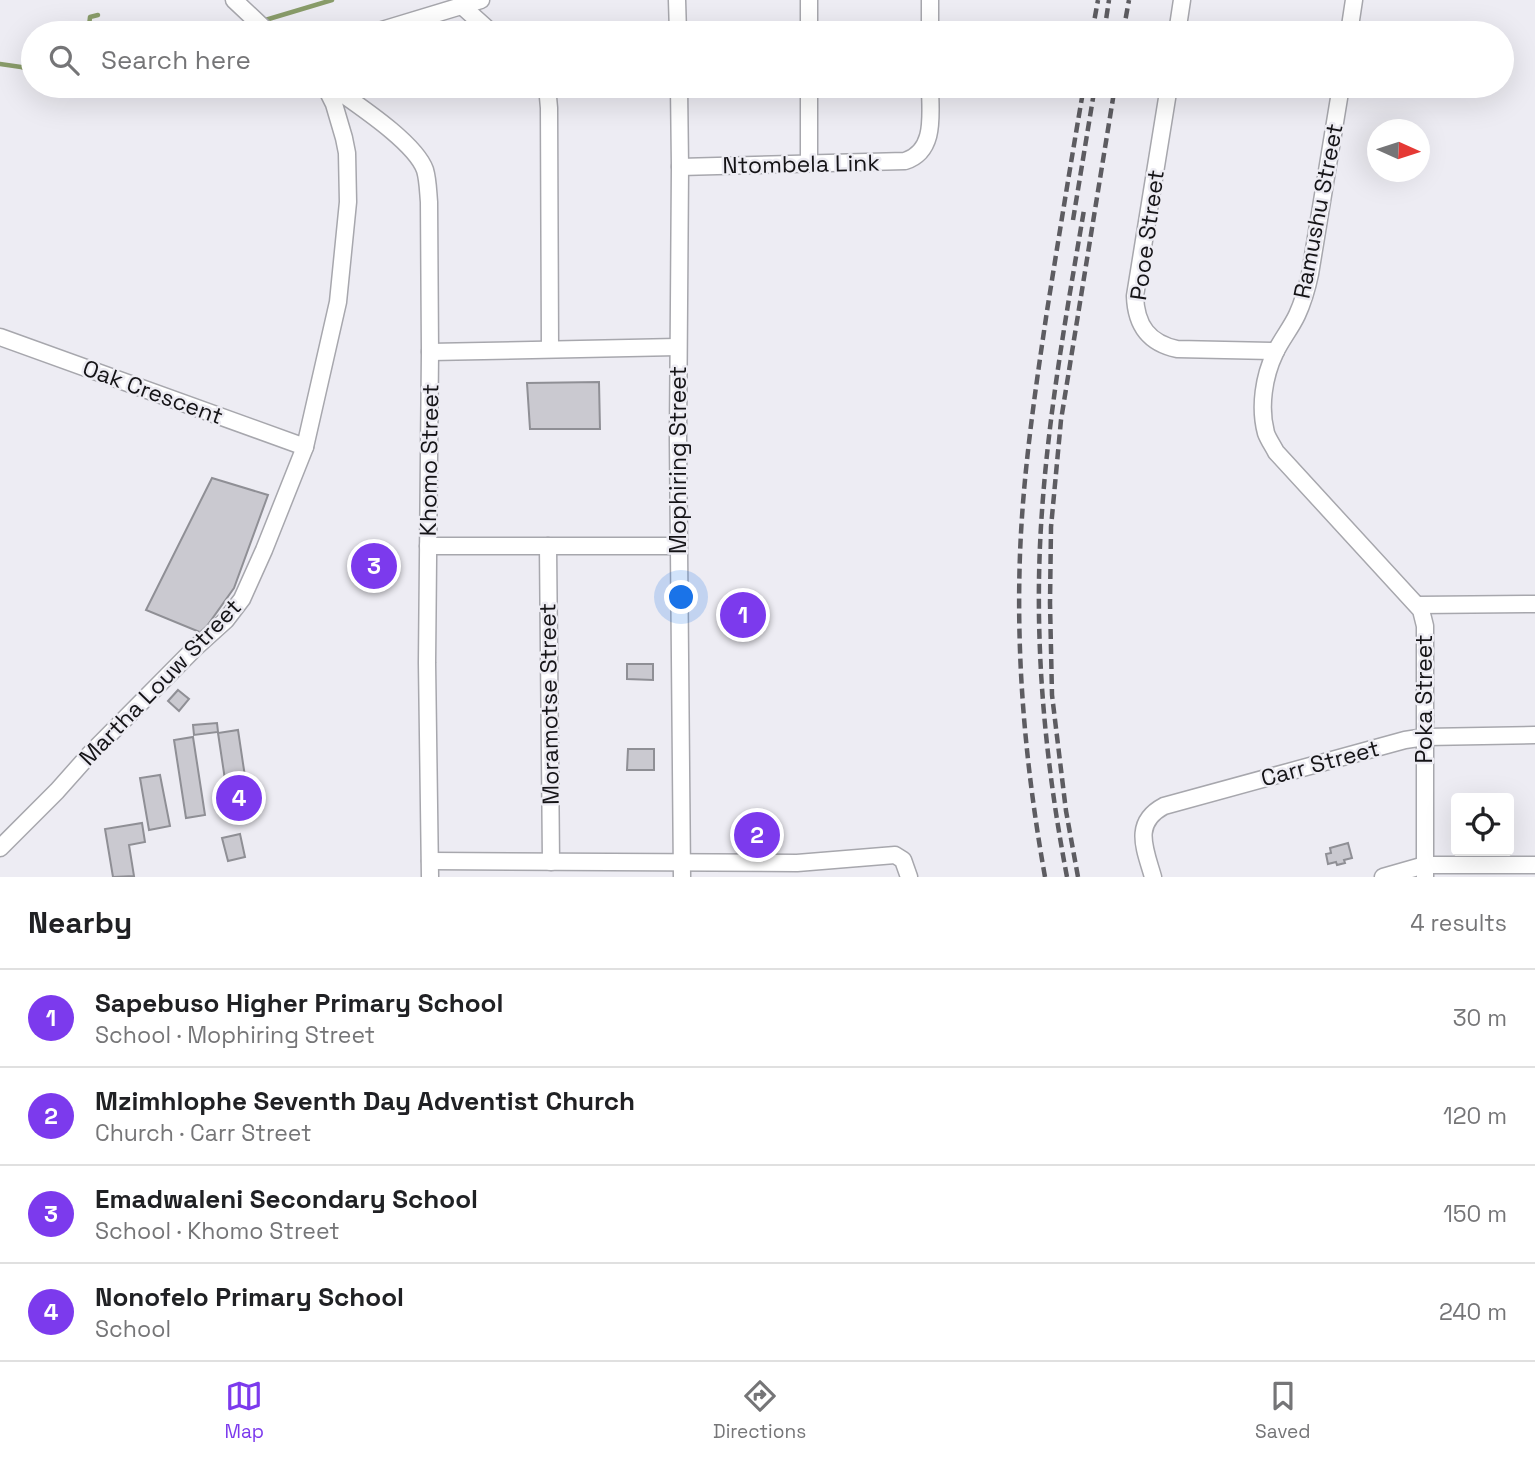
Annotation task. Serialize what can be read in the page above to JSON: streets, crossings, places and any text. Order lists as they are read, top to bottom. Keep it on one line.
{"streets":{"street":["Ntombela Link","Ramushu Street","Pooe Street","Oak Crescent","Khomo Street","Mophiring Street","Martha Louw Street","Poka Street","Moramotse Street","Carr Street"]},"crossings":[["Ntombela Link","Mophiring Street"],["Ramushu Street","Pooe Street"],["Ramushu Street","Poka Street"],["Oak Crescent","Martha Louw Street"],["Poka Street","Carr Street"]],"north":"right","page":{"search":"Search here","pins":["3","1","4","2"],"heading":["Nearby","4 results"],"list":[{"mark":"1","name":"Sapebuso Higher Primary School","note":"School · Mophiring Street","value":"30 m"},{"mark":"2","name":"Mzimhlophe Seventh Day Adventist Church","note":"Church · Carr Street","value":"120 m"},{"mark":"3","name":"Emadwaleni Secondary School","note":"School · Khomo Street","value":"150 m"},{"mark":"4","name":"Nonofelo Primary School","note":"School","value":"240 m"}],"nav":["Map","Directions","Saved"]}}
